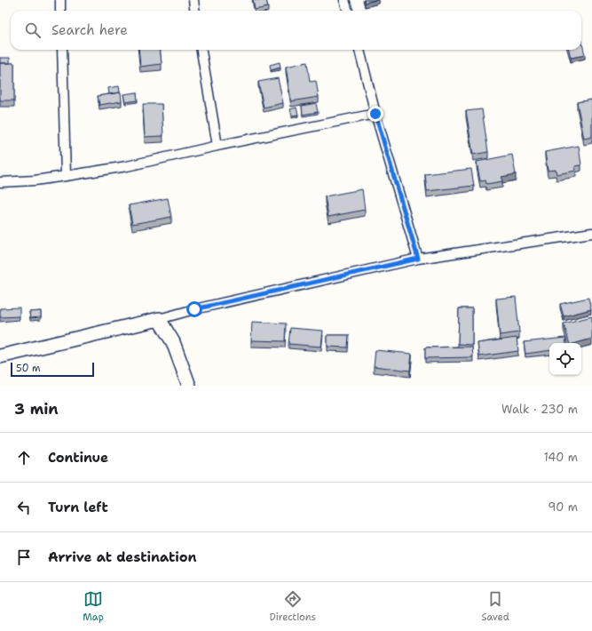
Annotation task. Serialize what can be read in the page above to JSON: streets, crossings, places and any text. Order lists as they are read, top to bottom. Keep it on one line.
{"scale_bar":"50 m","page":{"search":"Search here","scale":"50 m","heading":["3 min","Walk · 230 m"],"list":[["Continue","140 m"],["Turn left","90 m"],"Arrive at destination"],"nav":["Map","Directions","Saved"]}}
